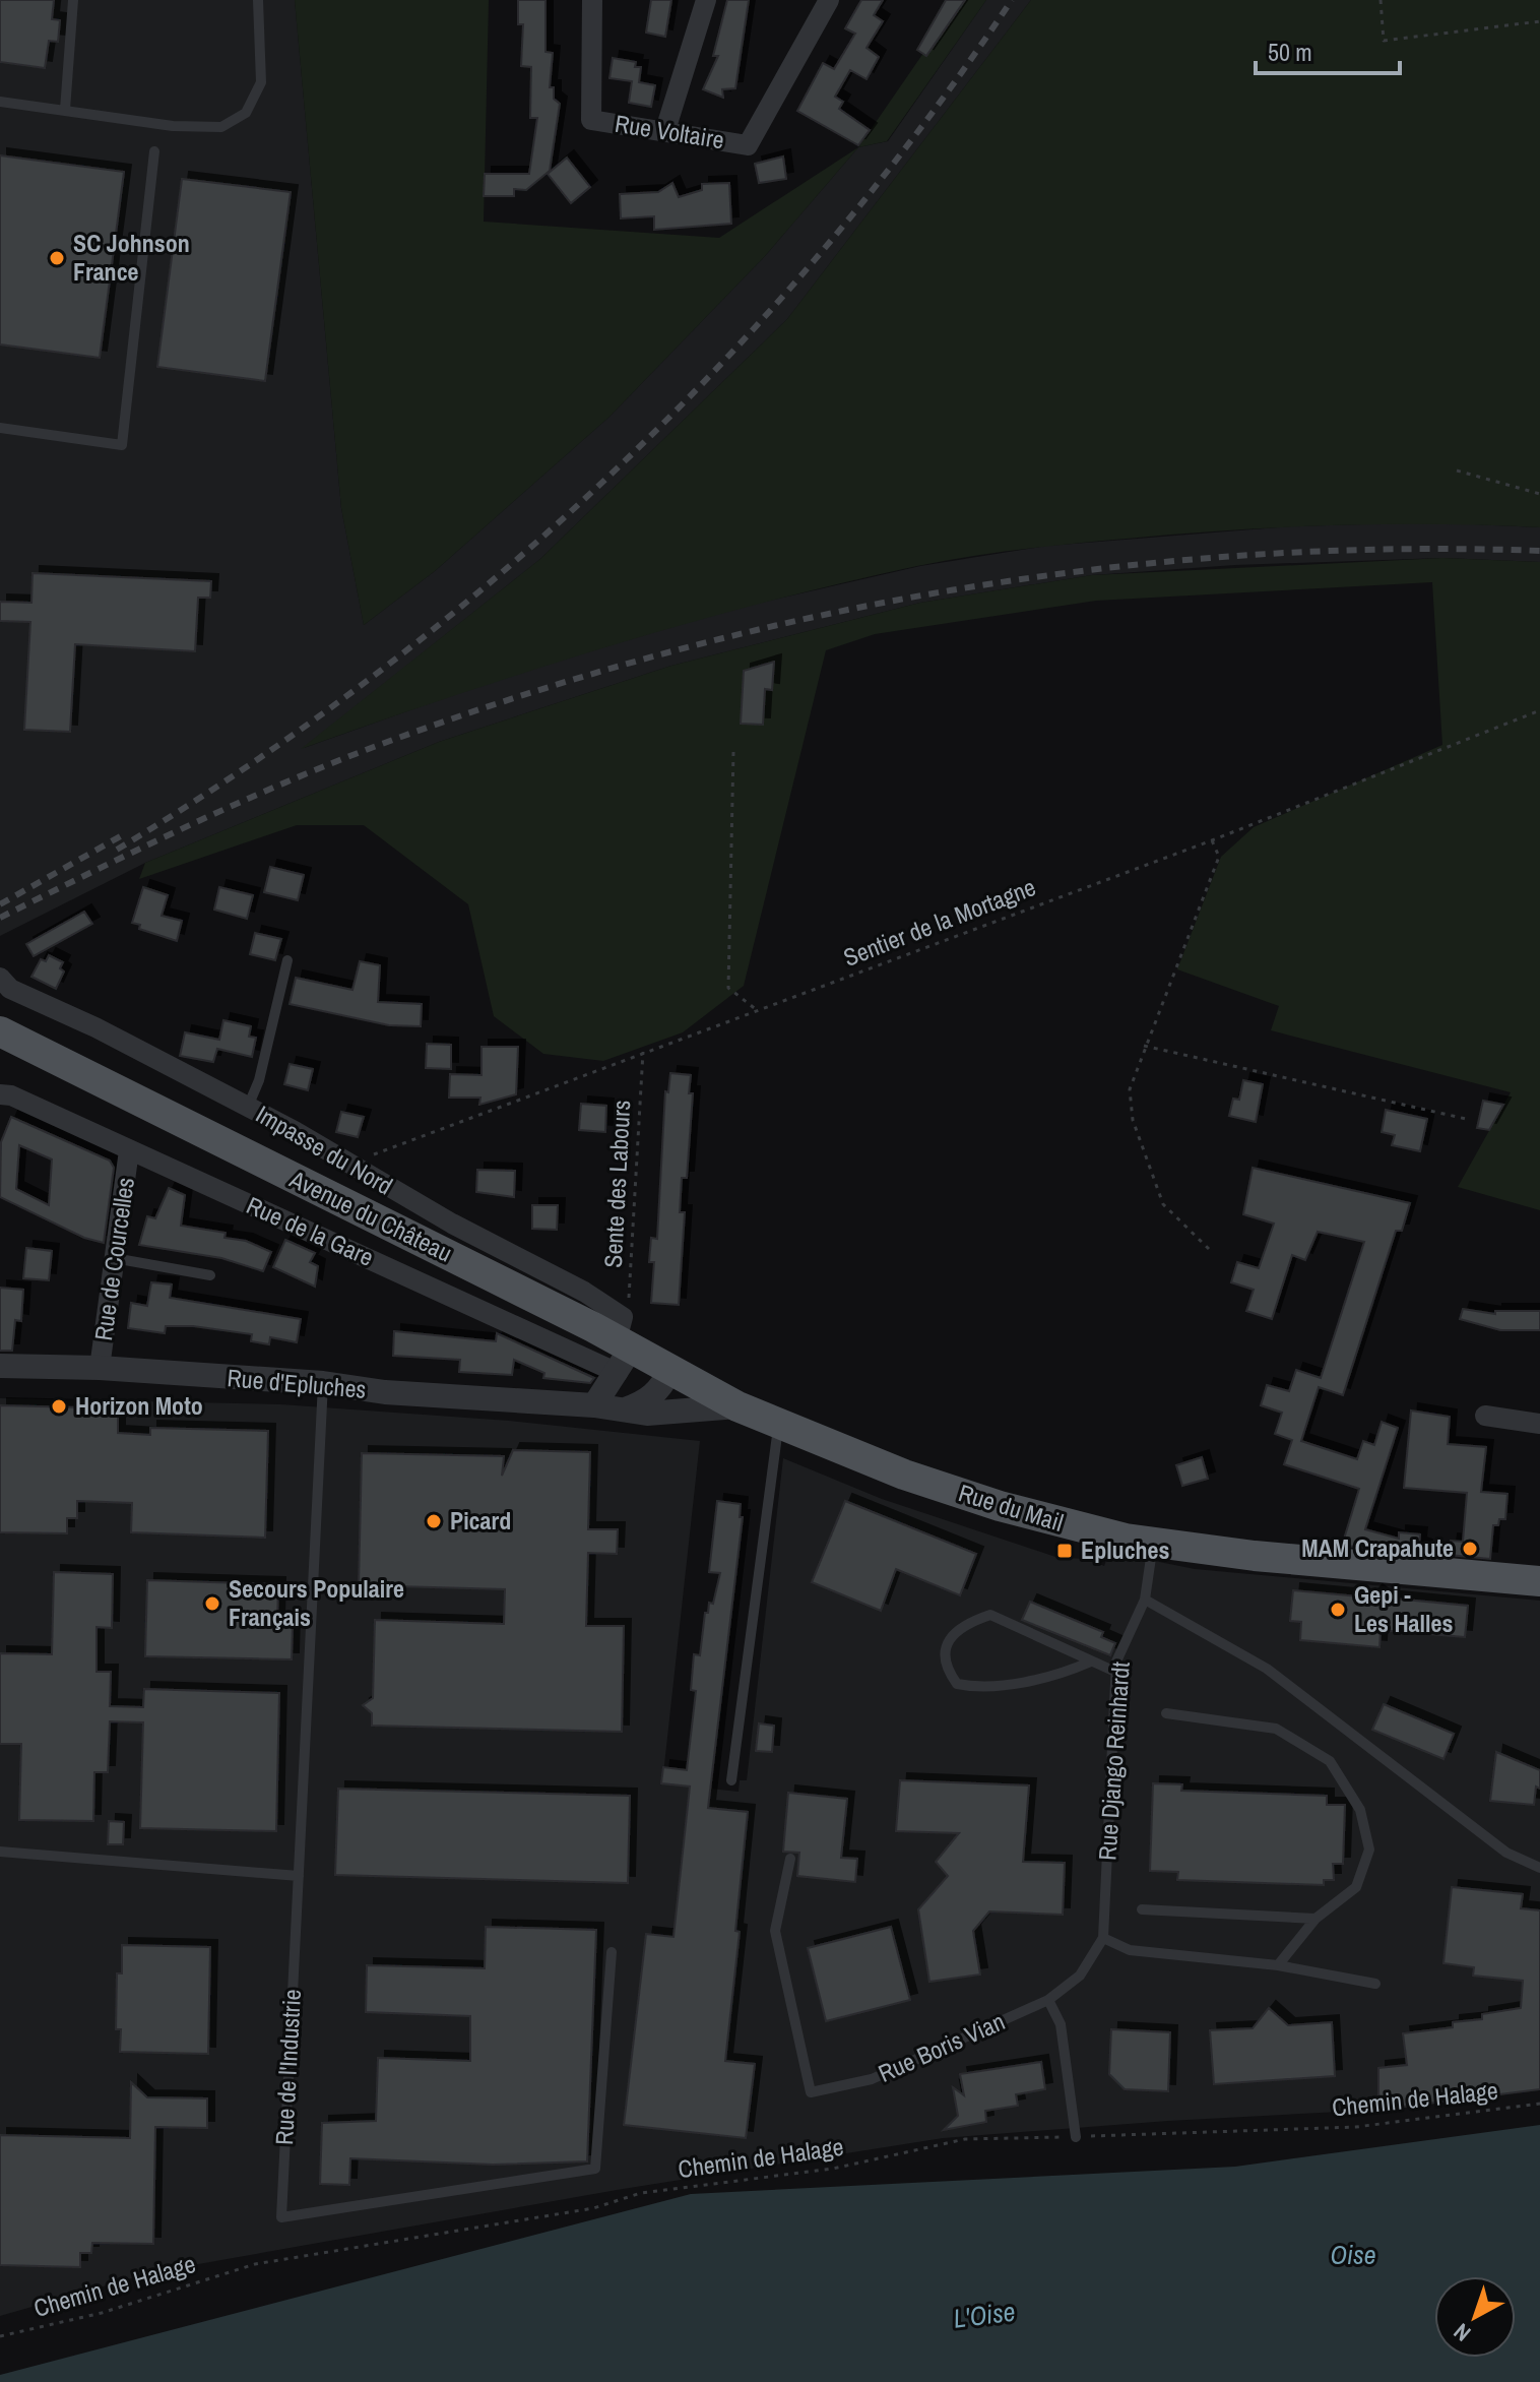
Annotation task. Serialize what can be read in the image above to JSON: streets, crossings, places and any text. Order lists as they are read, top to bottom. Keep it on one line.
{"streets":{"main road":["Avenue du Château","Rue du Mail"],"street":["Rue Voltaire","Impasse du Nord","Rue de la Gare","Rue de Courcelles","Rue d'Epluches"],"lane":["Rue Django Reinhardt","Rue Boris Vian","Rue de l'Industrie"],"path":["Sentier de la Mortagne","Sente des Labours","Chemin de Halage"]},"crossings":[["Sentier de la Mortagne","Impasse du Nord"],["Sentier de la Mortagne","Sente des Labours"],["Impasse du Nord","Sente des Labours"],["Impasse du Nord","Avenue du Château"],["Impasse du Nord","Rue de la Gare"],["Sente des Labours","Avenue du Château"],["Sente des Labours","Rue de la Gare"],["Avenue du Château","Rue de la Gare"],["Avenue du Château","Rue d'Epluches"],["Avenue du Château","Rue du Mail"],["Rue de la Gare","Rue de Courcelles"],["Rue de Courcelles","Rue d'Epluches"],["Rue d'Epluches","Rue du Mail"],["Rue d'Epluches","Rue de l'Industrie"],["Rue du Mail","Rue Django Reinhardt"],["Rue Django Reinhardt","Rue Boris Vian"]],"water":["Oise","L'Oise"],"places":{"other":["SC Johnson France","Horizon Moto","Picard","MAM Crapahute","Secours Populaire Français","Gepi - Les Halles"],"transit":["Epluches"]},"scale_bar":"50 m","north":"bottom left"}
